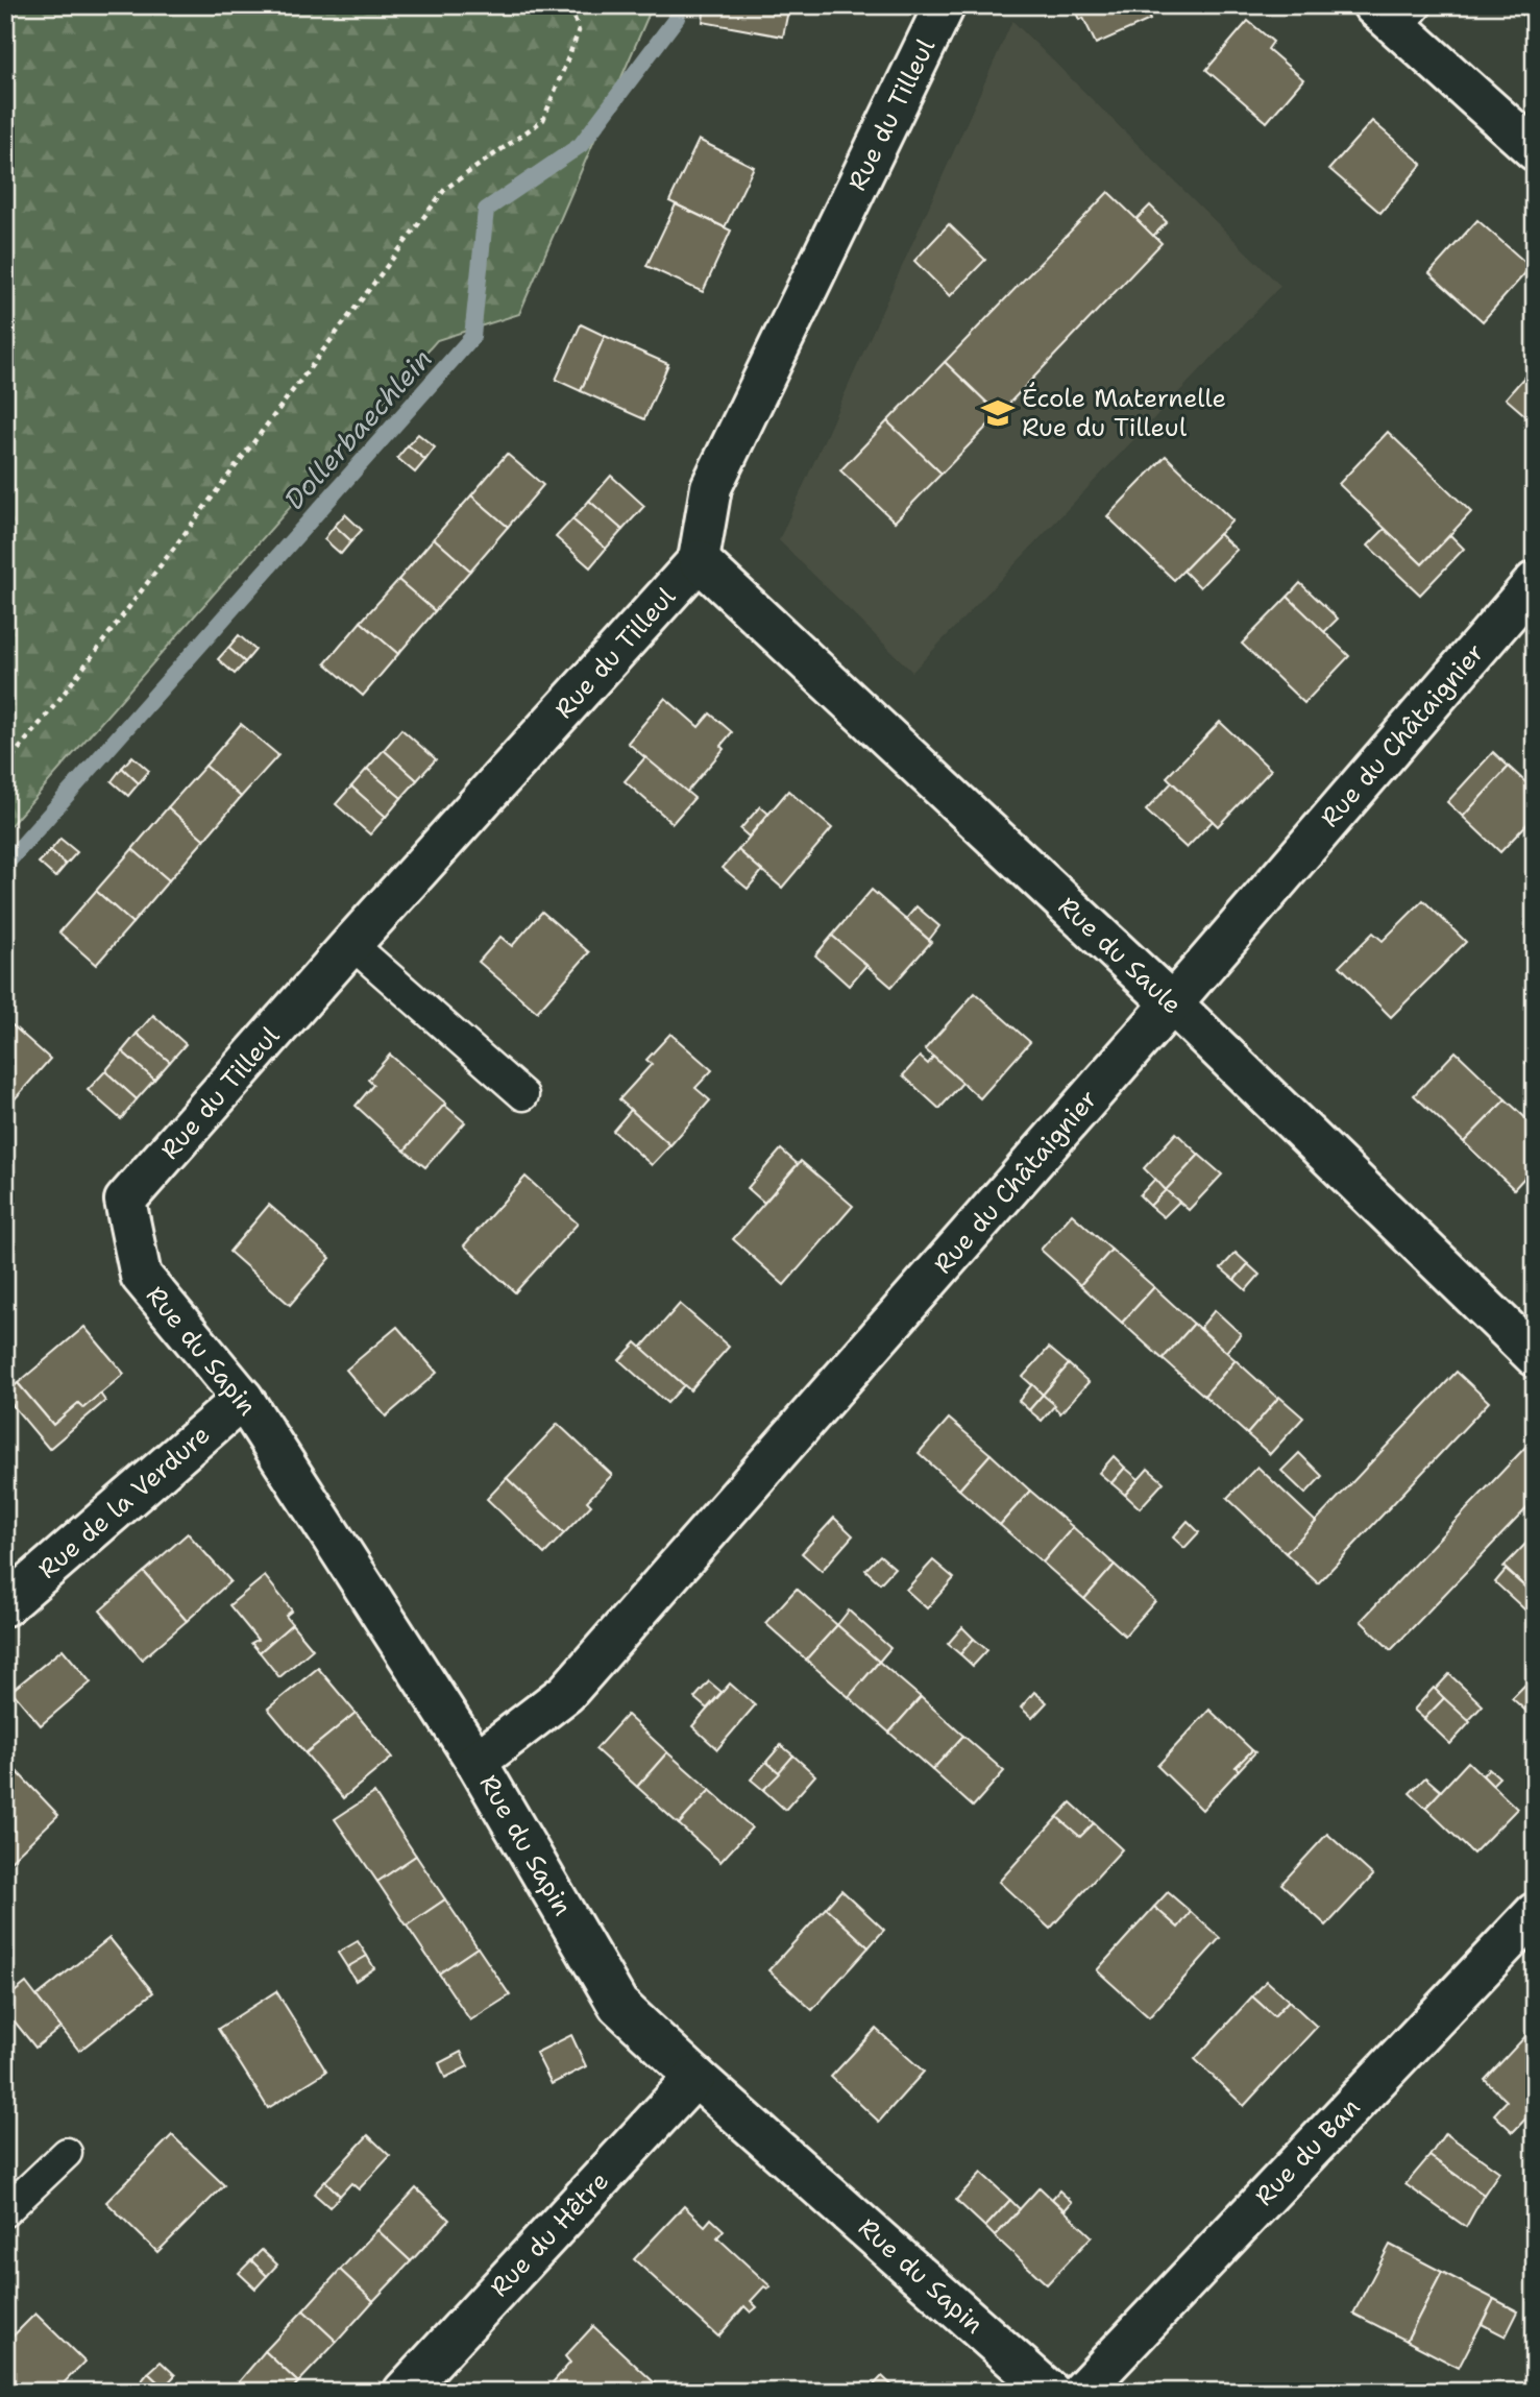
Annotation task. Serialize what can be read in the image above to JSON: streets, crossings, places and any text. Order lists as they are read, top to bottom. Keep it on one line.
{"streets":{"street":["Rue du Tilleul","Rue du Châtaignier","Rue du Saule","Rue du Sapin","Rue de la Verdure","Rue du Ban","Rue du Hêtre"]},"crossings":[["Rue du Tilleul","Rue du Saule"],["Rue du Tilleul","Rue du Sapin"],["Rue du Châtaignier","Rue du Saule"],["Rue du Châtaignier","Rue du Sapin"],["Rue du Sapin","Rue de la Verdure"],["Rue du Sapin","Rue du Hêtre"]],"water":["Dollerbaechlein"],"places":{"school or university":["École Maternelle Rue du Tilleul"]}}
